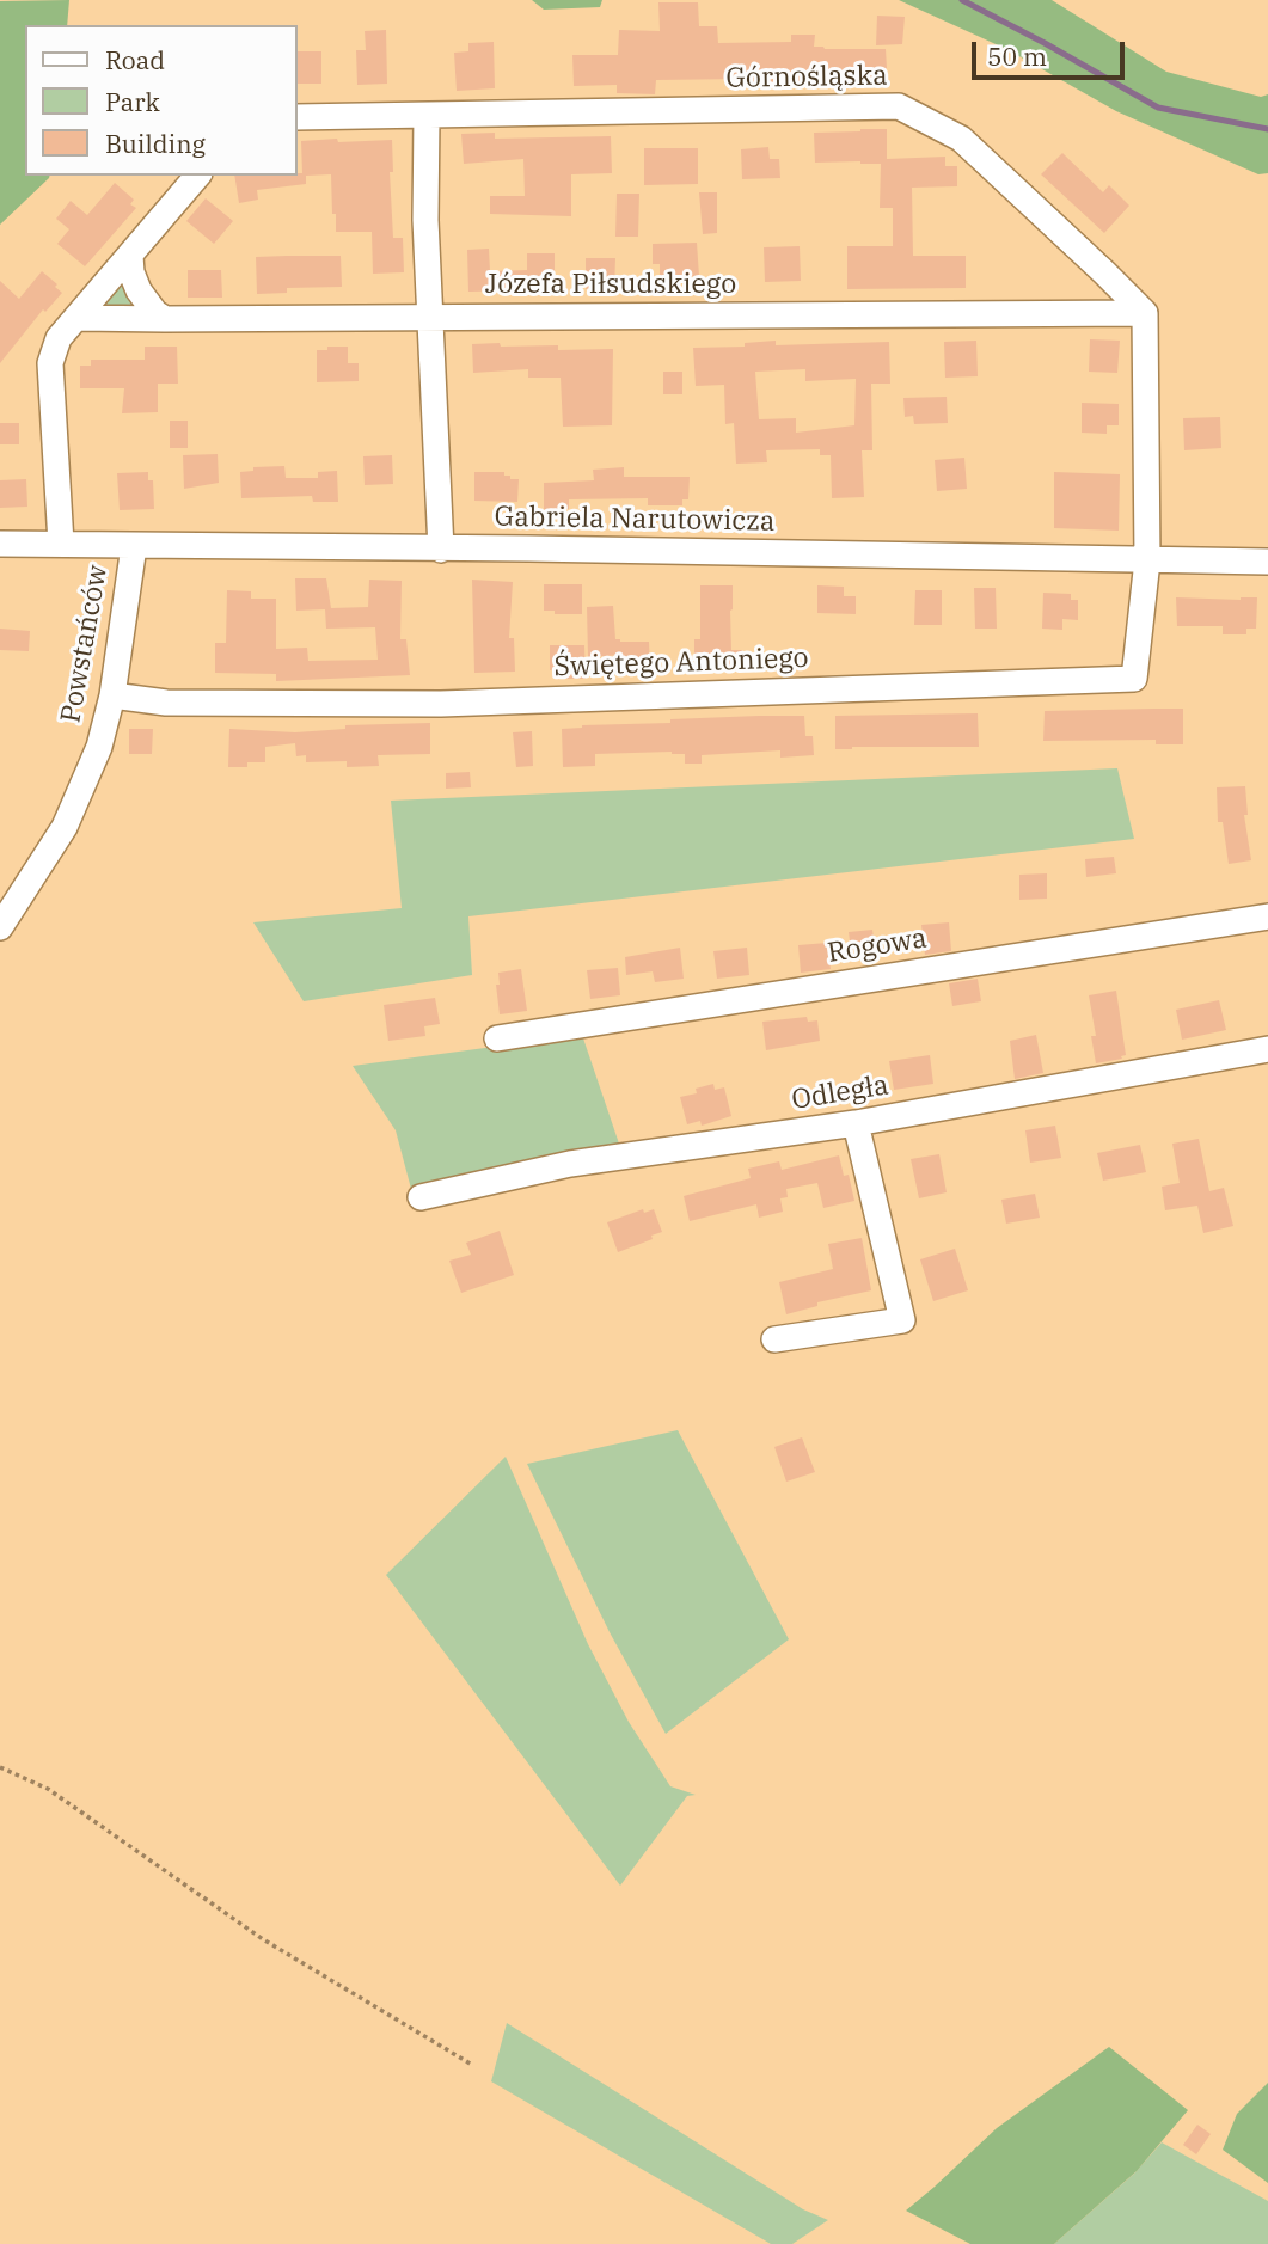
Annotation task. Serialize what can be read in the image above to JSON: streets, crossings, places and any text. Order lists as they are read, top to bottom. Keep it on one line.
{"streets":{"street":["Górnośląska","Józefa Piłsudskiego","Gabriela Narutowicza","Powstańców","Świętego Antoniego","Rogowa","Odległa"]},"crossings":[["Górnośląska","Józefa Piłsudskiego"],["Gabriela Narutowicza","Powstańców"],["Gabriela Narutowicza","Świętego Antoniego"],["Powstańców","Świętego Antoniego"]],"legend":["Road","Park","Building"],"scale_bar":"50 m"}
